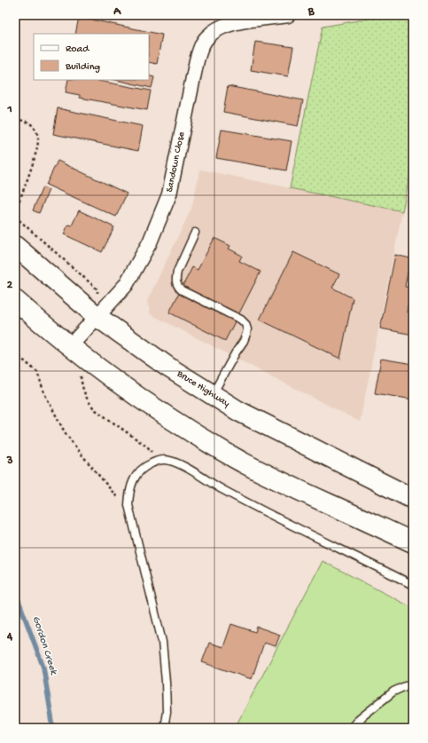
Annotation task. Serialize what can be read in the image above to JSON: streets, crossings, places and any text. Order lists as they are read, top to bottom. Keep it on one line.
{"streets":{"main road":["Bruce Highway"],"street":["Sandown Close"]},"crossings":[["Sandown Close","Bruce Highway"]],"water":["Gordon Creek"],"legend":["Road","Building"],"grid":{"columns":["A","B"],"rows":["1","2","3","4"]}}
